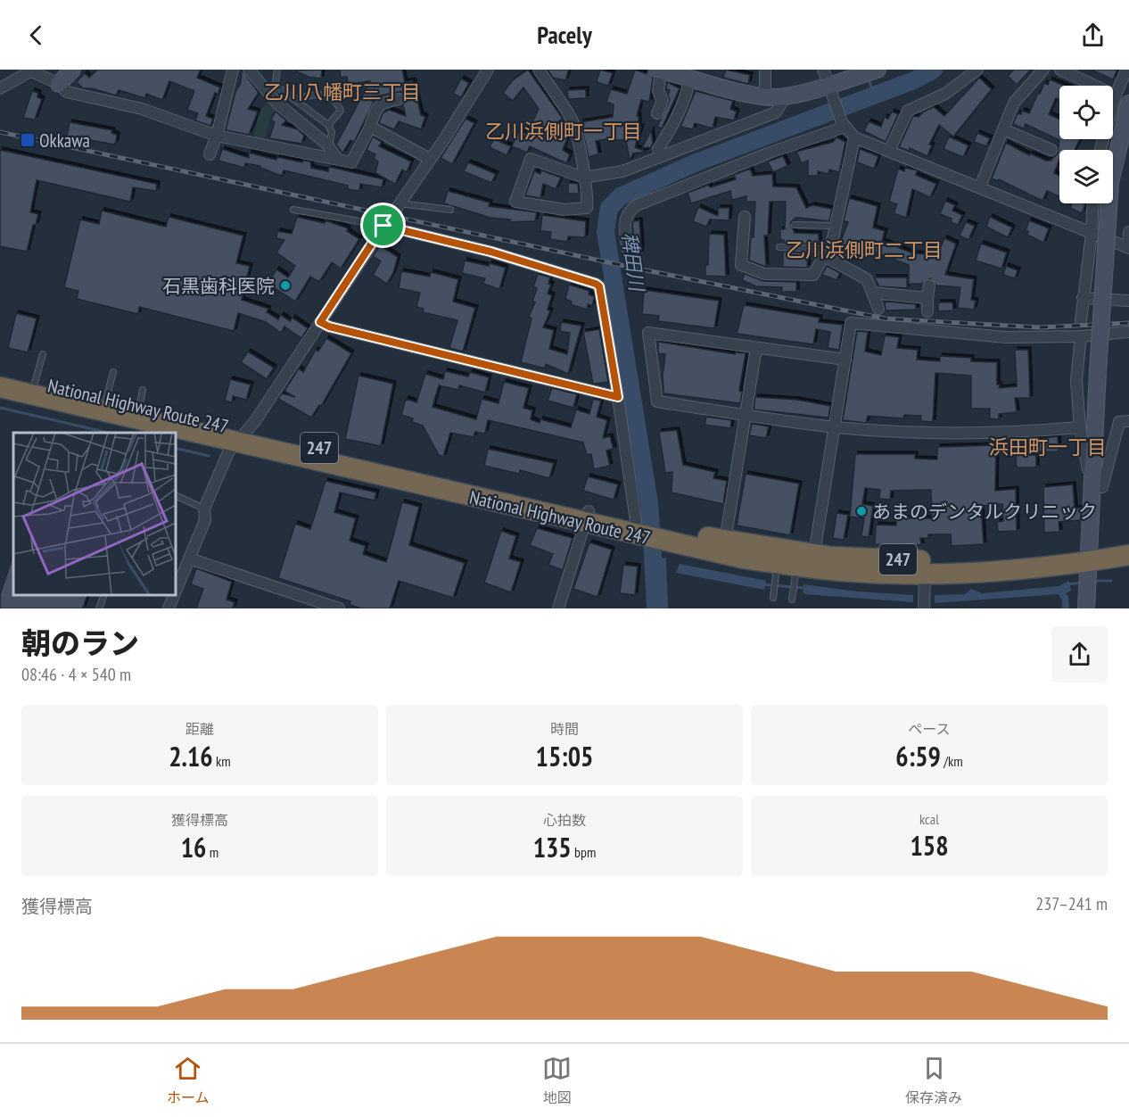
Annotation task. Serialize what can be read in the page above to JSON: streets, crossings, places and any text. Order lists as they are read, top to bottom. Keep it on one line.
{"streets":{"highway":["National Highway Route 247","247"]},"districts":["乙川八幡町三丁目","乙川浜側町一丁目","乙川浜側町二丁目","浜田町一丁目"],"water":["稗田川"],"places":{"transit":["Okkawa"],"other":["石黒歯科医院","あまのデンタルクリニック"]},"page":{"header":"Pacely","heading":["朝のラン","08:46 · 4 × 540 m"],"stats":[["距離","2.16 km"],["時間","15:05"],["ペース","6:59 /km"],["獲得標高","16 m"],["心拍数","135 bpm"],["kcal","158"]],"chart":["獲得標高","237–241 m"],"tabs":["ホーム","地図","保存済み"]}}
